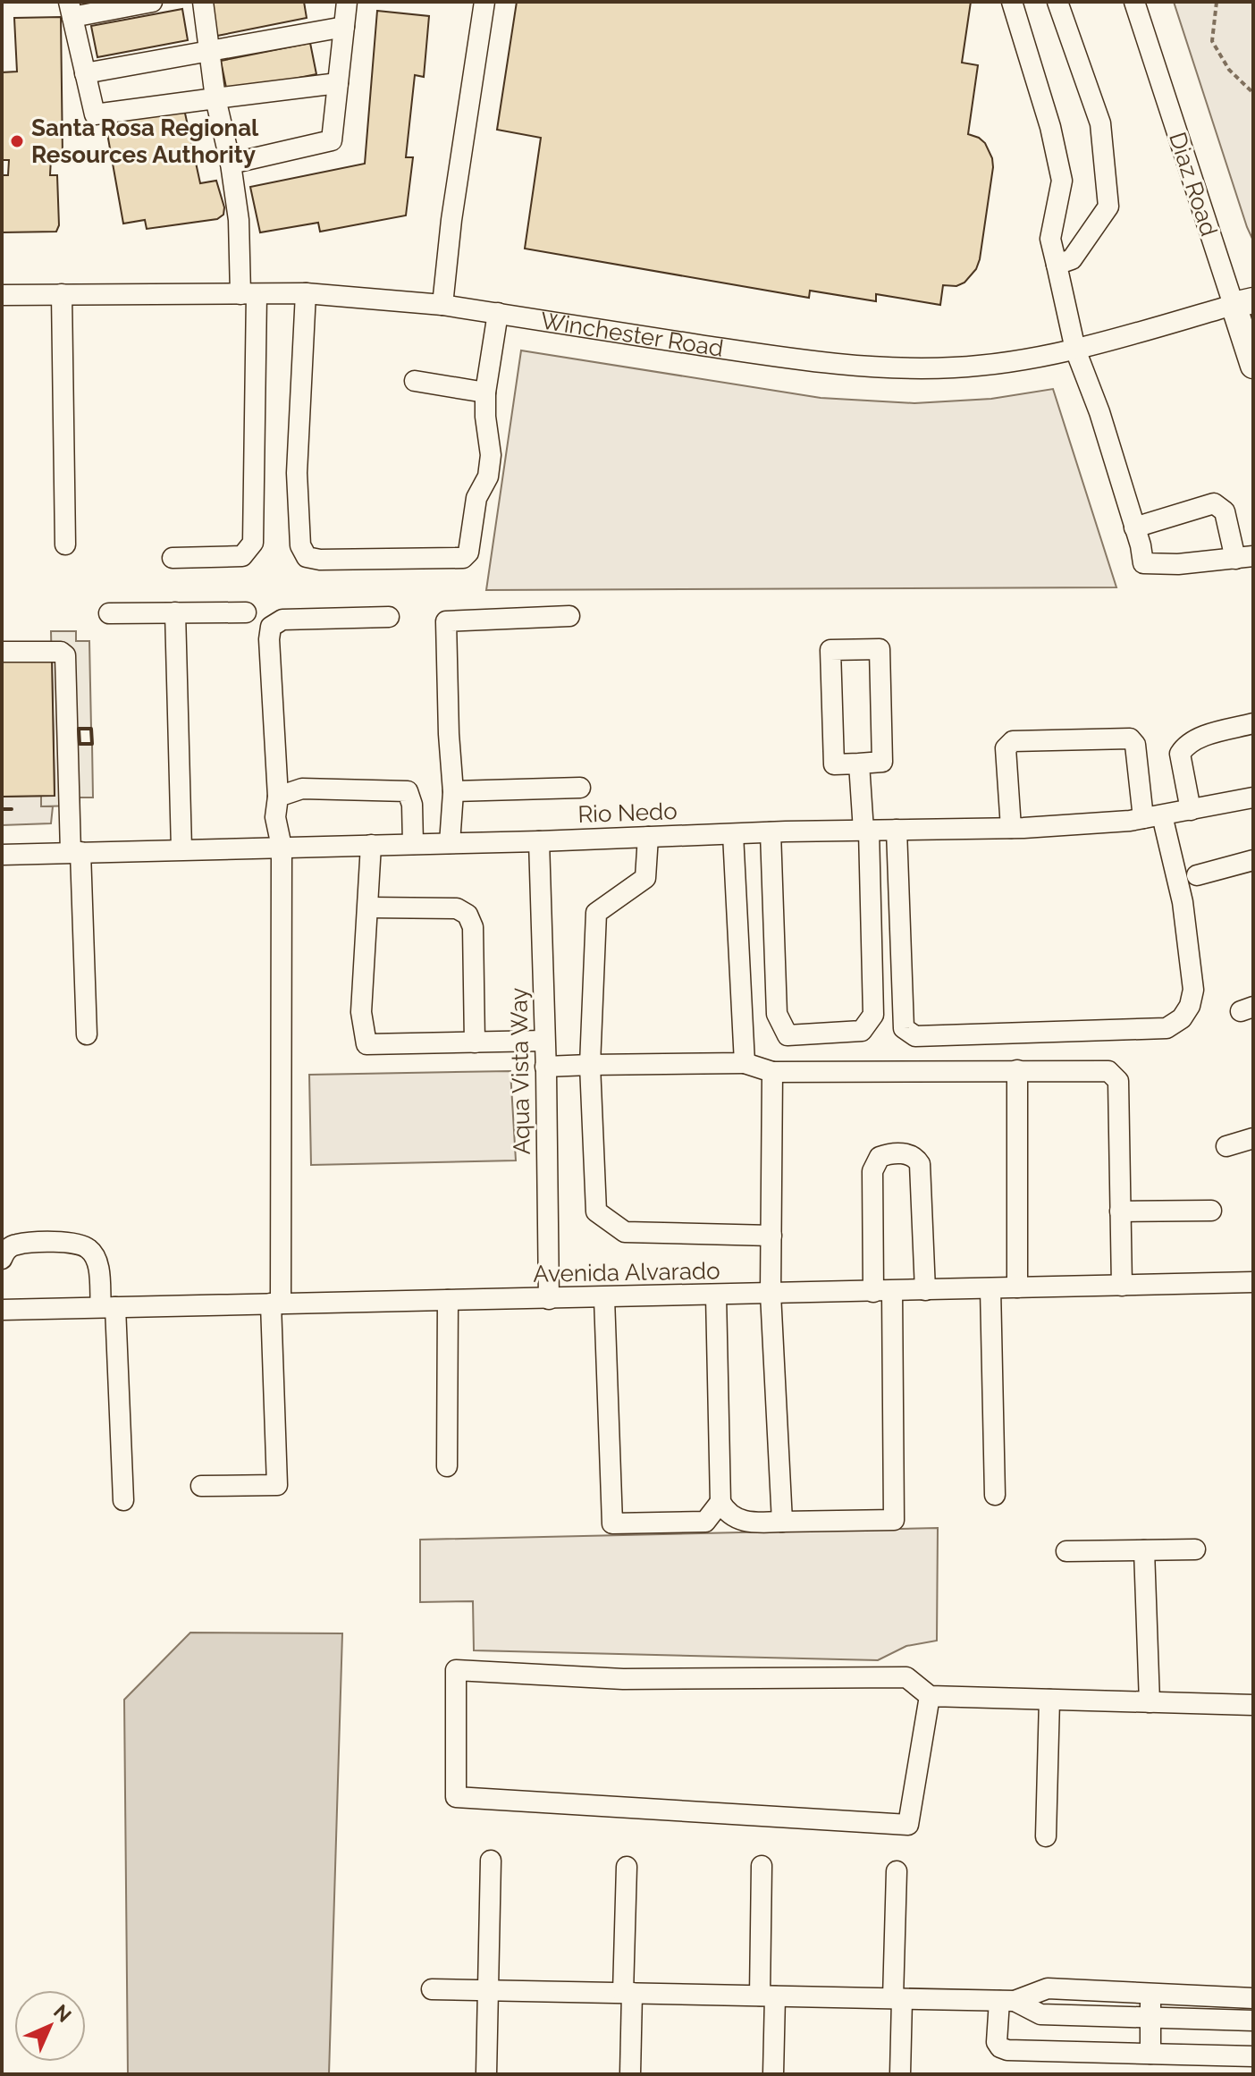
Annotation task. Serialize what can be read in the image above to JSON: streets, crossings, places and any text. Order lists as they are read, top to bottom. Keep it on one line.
{"streets":{"main road":["Diaz Road"],"street":["Winchester Road","Rio Nedo","Aqua Vista Way","Avenida Alvarado"]},"crossings":[["Diaz Road","Winchester Road"],["Rio Nedo","Aqua Vista Way"],["Aqua Vista Way","Avenida Alvarado"]],"places":["Santa Rosa Regional Resources Authority"],"north":"top right"}
